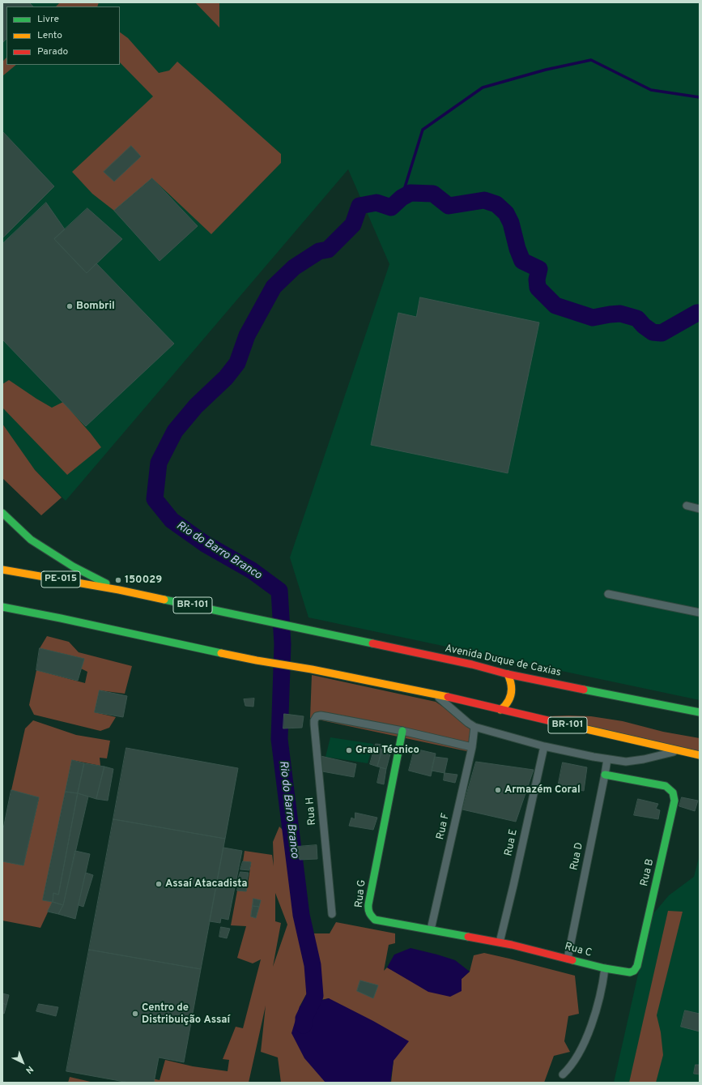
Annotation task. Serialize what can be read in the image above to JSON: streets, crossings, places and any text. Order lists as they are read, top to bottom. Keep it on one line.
{"streets":{"main road":["PE-015","BR-101","Avenida Duque de Caxias","Rua B","Rua G","Rua C"],"street":["Rua H","Rua F","Rua E","Rua D"]},"crossings":[["PE-015","BR-101"],["PE-015","Avenida Duque de Caxias"],["BR-101","Avenida Duque de Caxias"],["BR-101","Rua F"],["BR-101","Rua E"],["BR-101","Rua D"],["Rua H","Rua G"],["Rua F","Rua G"],["Rua E","Rua G"],["Rua D","Rua B"],["Rua D","Rua C"],["Rua B","Rua C"],["Rua G","Rua C"]],"water":["Rio do Barro Branco"],"places":["Bombril","150029","Grau Técnico","Armazém Coral","Assaí Atacadista","Centro de Distribuição Assaí"],"legend":["Livre","Lento","Parado"],"north":"bottom right"}
